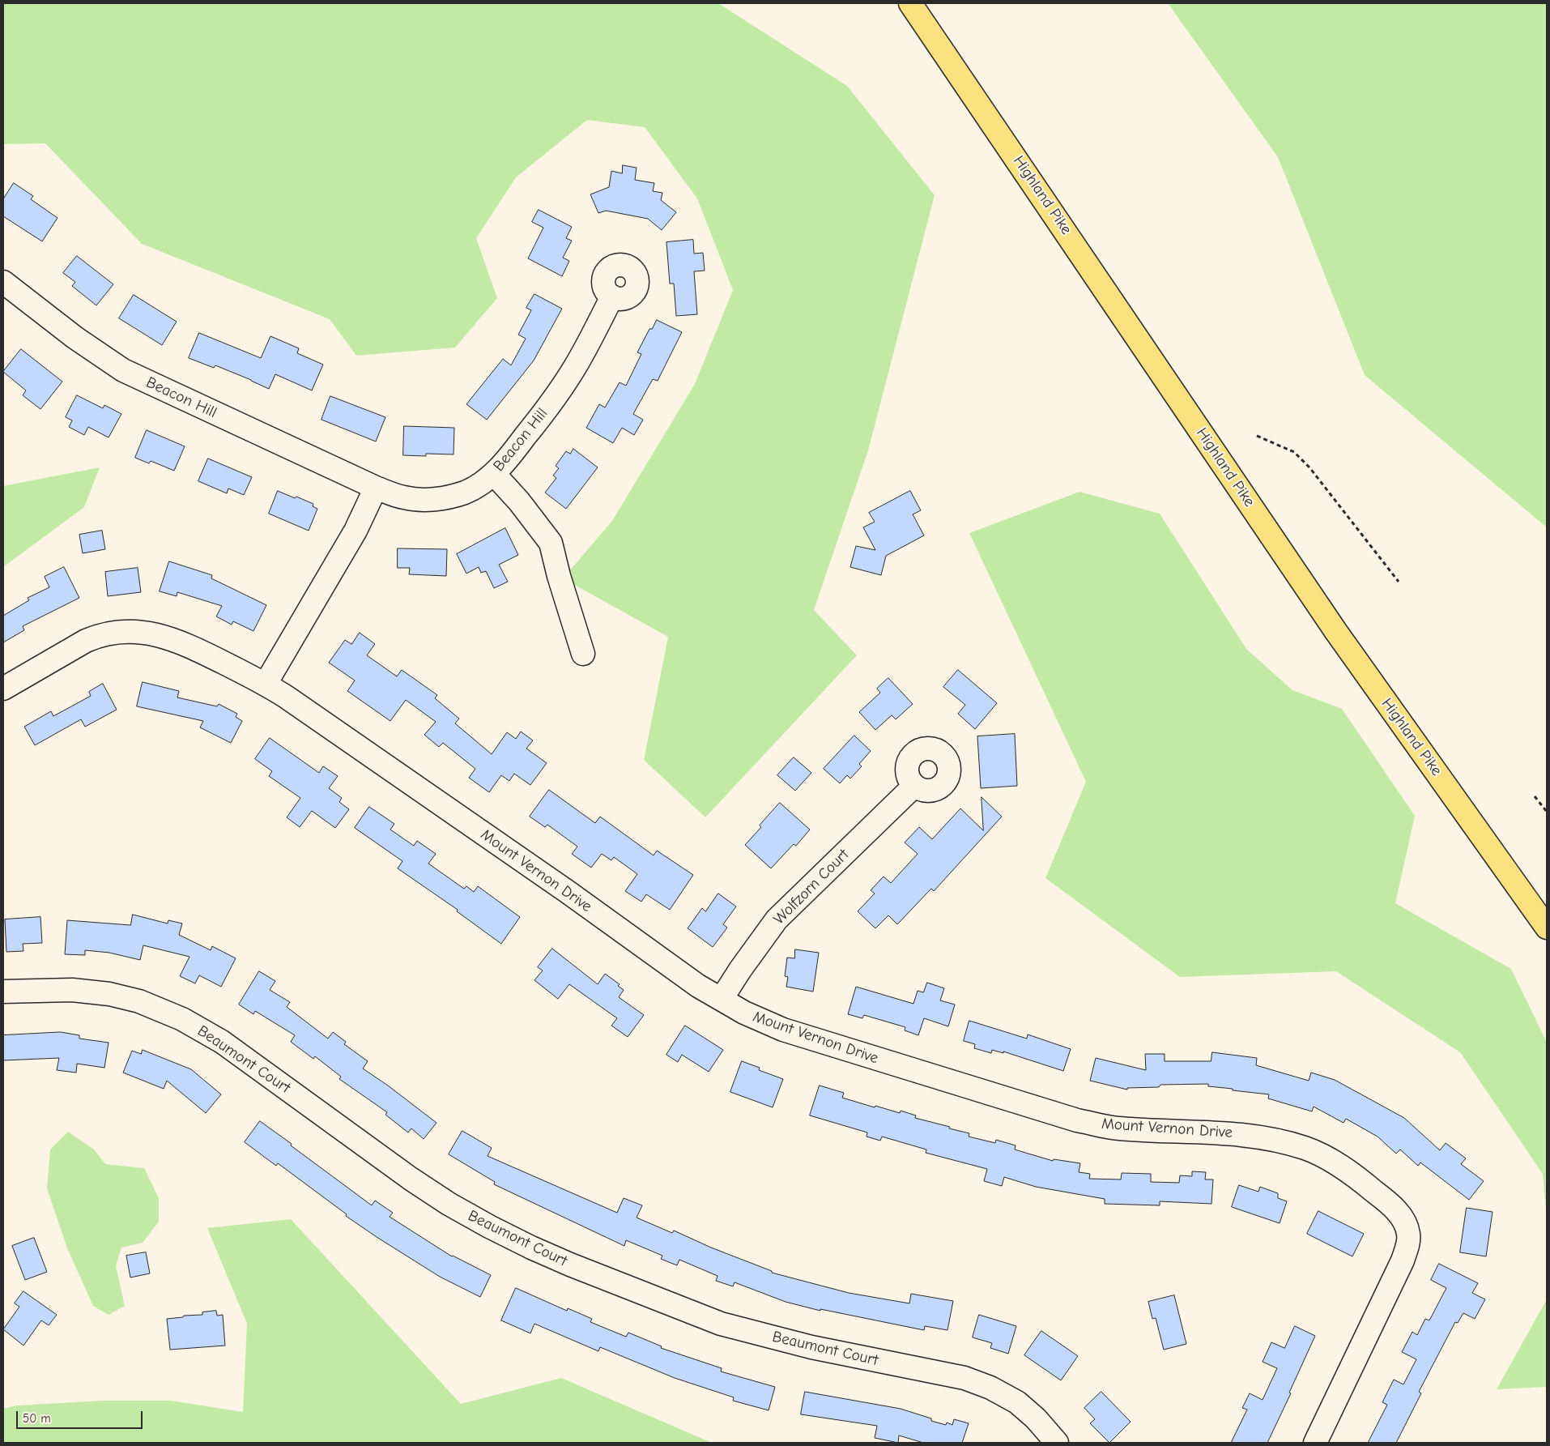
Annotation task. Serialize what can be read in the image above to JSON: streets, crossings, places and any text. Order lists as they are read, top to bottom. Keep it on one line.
{"streets":{"main road":["Highland Pike"],"street":["Beacon Hill","Mount Vernon Drive","Wolfzorn Court","Beaumont Court"]},"crossings":[["Mount Vernon Drive","Wolfzorn Court"]],"scale_bar":"50 m"}
